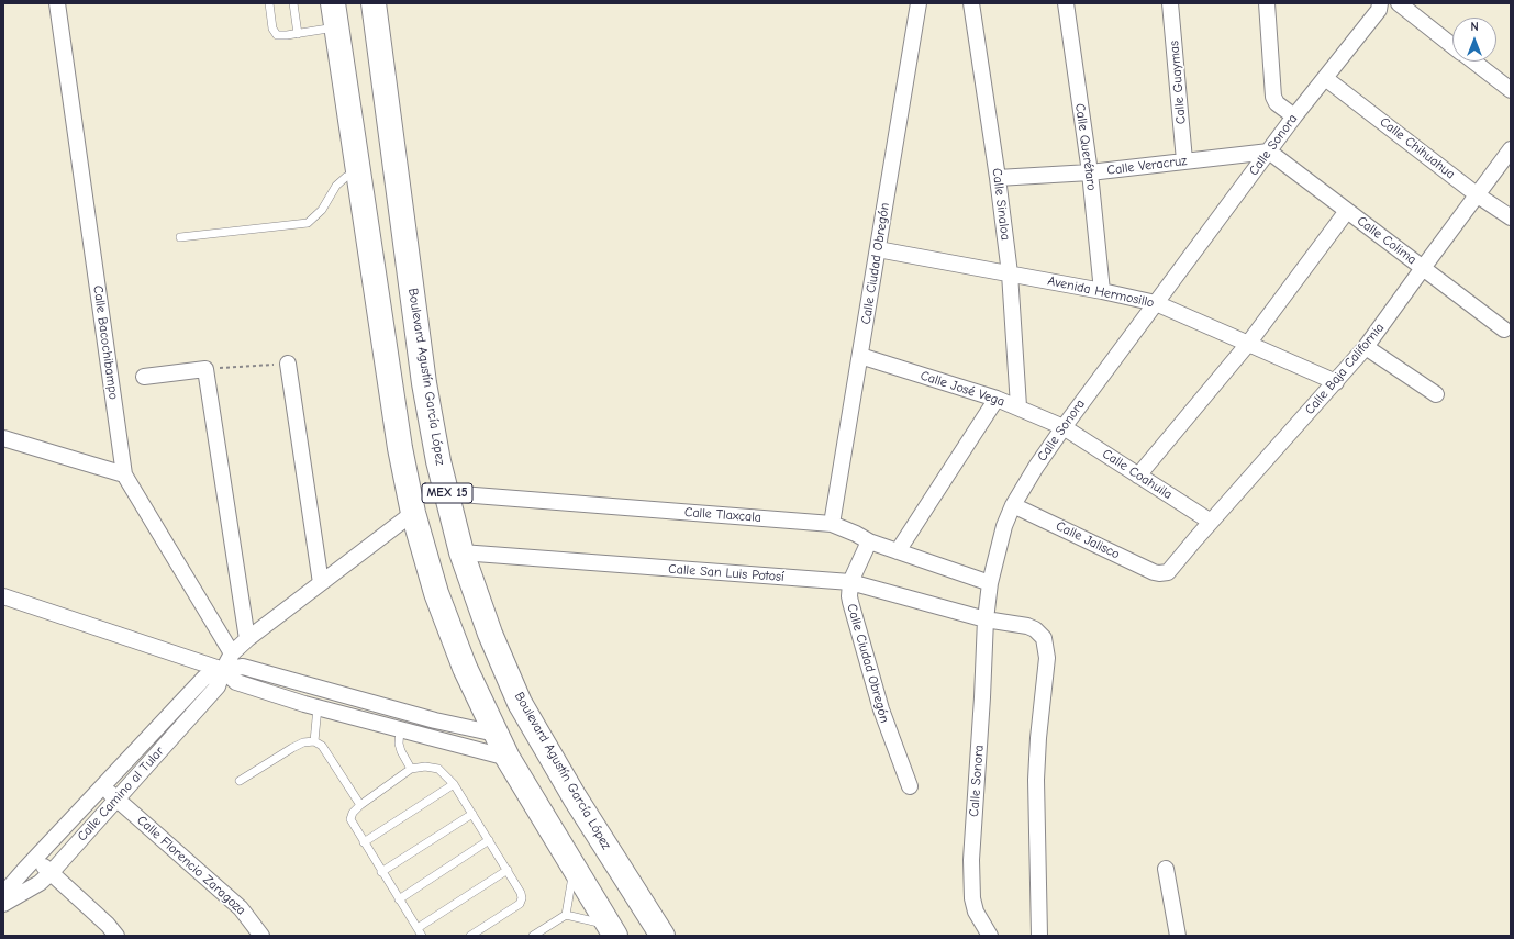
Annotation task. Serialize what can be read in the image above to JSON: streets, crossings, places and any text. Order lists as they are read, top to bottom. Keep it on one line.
{"streets":{"main road":["Boulevard Agustín García López","MEX 15"],"street":["Calle Guaymas","Calle Sonora","Calle Querétaro","Calle Chihuahua","Calle Veracruz","Calle Sinaloa","Calle Colima","Calle Ciudad Obregón","Avenida Hermosillo","Calle Bacochibampo","Calle Baja California","Calle José Vega","Calle Coahuila","Calle Tlaxcala","Calle Jalisco","Calle San Luis Potosí","Calle Camino al Tular","Calle Florencio Zaragoza"]},"crossings":[["Calle Guaymas","Calle Veracruz"],["Calle Sonora","Calle Chihuahua"],["Calle Sonora","Calle Veracruz"],["Calle Sonora","Calle Colima"],["Calle Sonora","Avenida Hermosillo"],["Calle Sonora","Calle José Vega"],["Calle Sonora","Calle Coahuila"],["Calle Sonora","Calle Tlaxcala"],["Calle Sonora","Calle Jalisco"],["Calle Sonora","Calle San Luis Potosí"],["Calle Querétaro","Calle Veracruz"],["Calle Querétaro","Avenida Hermosillo"],["Calle Chihuahua","Calle Baja California"],["Calle Veracruz","Calle Sinaloa"],["Calle Veracruz","Calle Colima"],["Calle Sinaloa","Avenida Hermosillo"],["Calle Sinaloa","Calle José Vega"],["Calle Colima","Calle Baja California"],["Calle Ciudad Obregón","Avenida Hermosillo"],["Calle Ciudad Obregón","Calle José Vega"],["Calle Ciudad Obregón","Calle Tlaxcala"],["Calle Ciudad Obregón","Calle San Luis Potosí"],["Avenida Hermosillo","Calle Baja California"],["Calle Bacochibampo","Calle Camino al Tular"],["Calle Baja California","Calle Coahuila"],["Calle Baja California","Calle Jalisco"],["Boulevard Agustín García López","Calle Tlaxcala"],["Boulevard Agustín García López","Calle San Luis Potosí"],["Calle José Vega","Calle Coahuila"],["MEX 15","Calle Camino al Tular"],["Calle Camino al Tular","Calle Florencio Zaragoza"]],"north":"top"}
